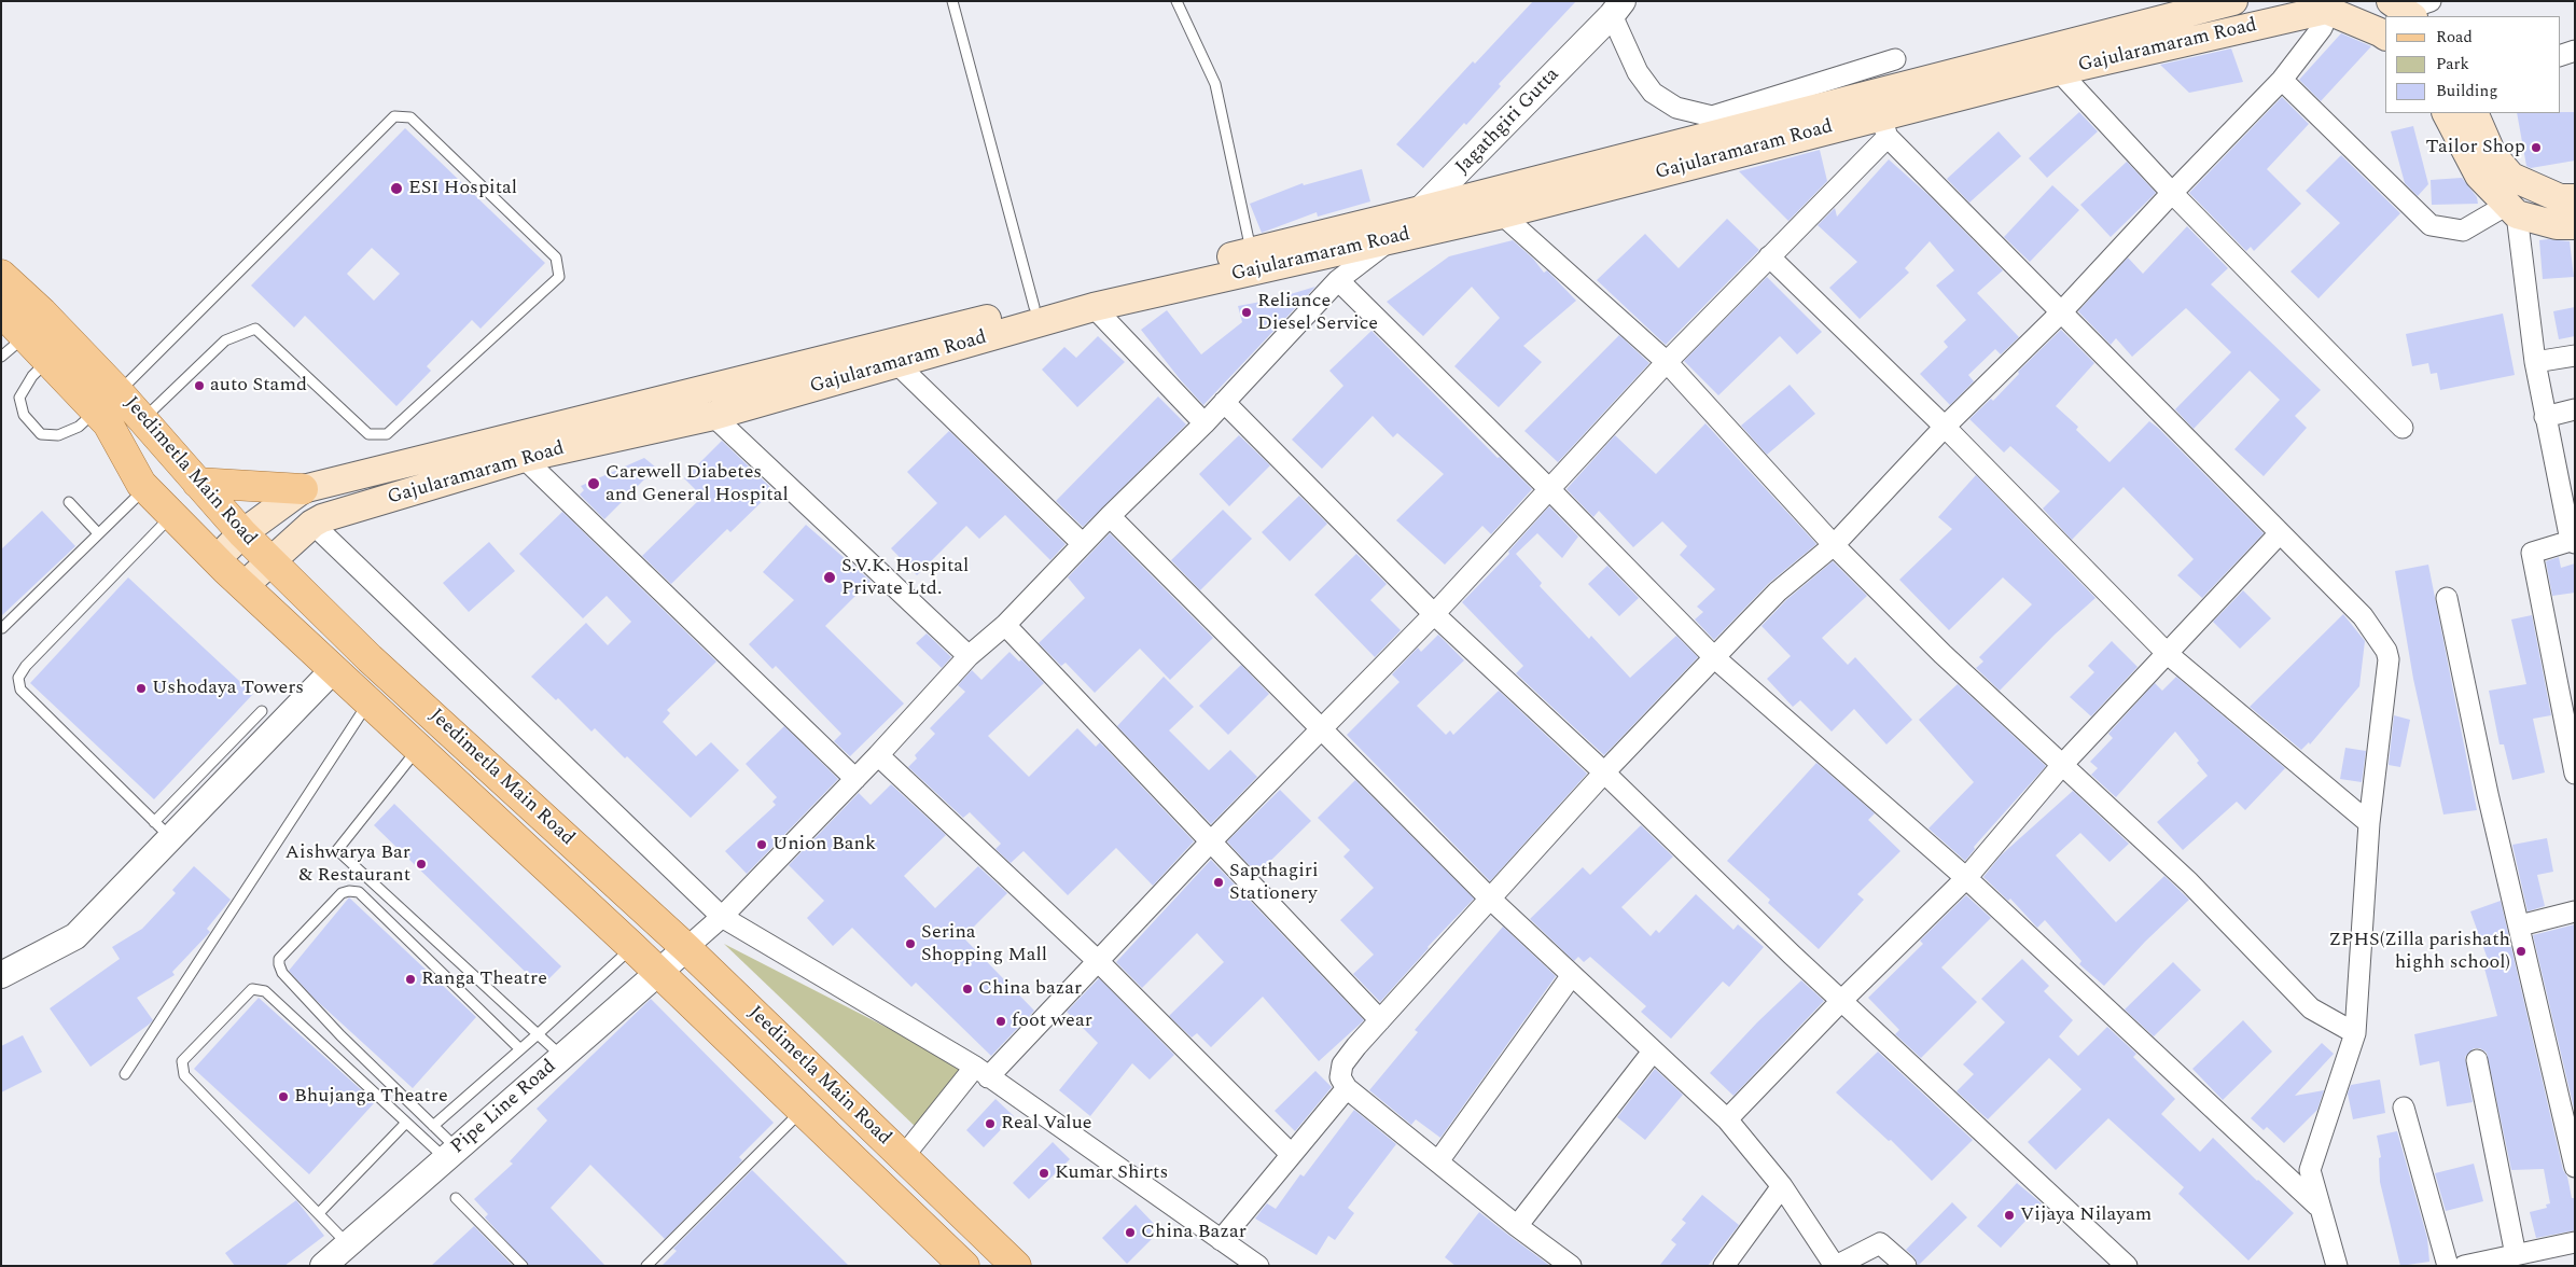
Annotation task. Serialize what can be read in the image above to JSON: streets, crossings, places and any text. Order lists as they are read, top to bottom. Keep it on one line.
{"streets":{"main road":["Gajularamaram Road","Jeedimetla Main Road"],"street":["Jagathgiri Gutta","Pipe Line Road"]},"crossings":[["Gajularamaram Road","Jagathgiri Gutta"],["Gajularamaram Road","Jeedimetla Main Road"],["Jeedimetla Main Road","Pipe Line Road"]],"places":["Tailor Shop","ESI Hospital","Reliance Diesel Service","auto Stamd","Carewell Diabetes and General Hospital","S.V.K. Hospital Private Ltd.","Ushodaya Towers","Union Bank","Aishwarya Bar & Restaurant","Sapthagiri Stationery","Serina Shopping Mall","ZPHS(Zilla parishath highh school)","Ranga Theatre","China bazar","foot wear","Bhujanga Theatre","Real Value","Kumar Shirts","Vijaya Nilayam","China Bazar"],"legend":["Road","Park","Building"]}
